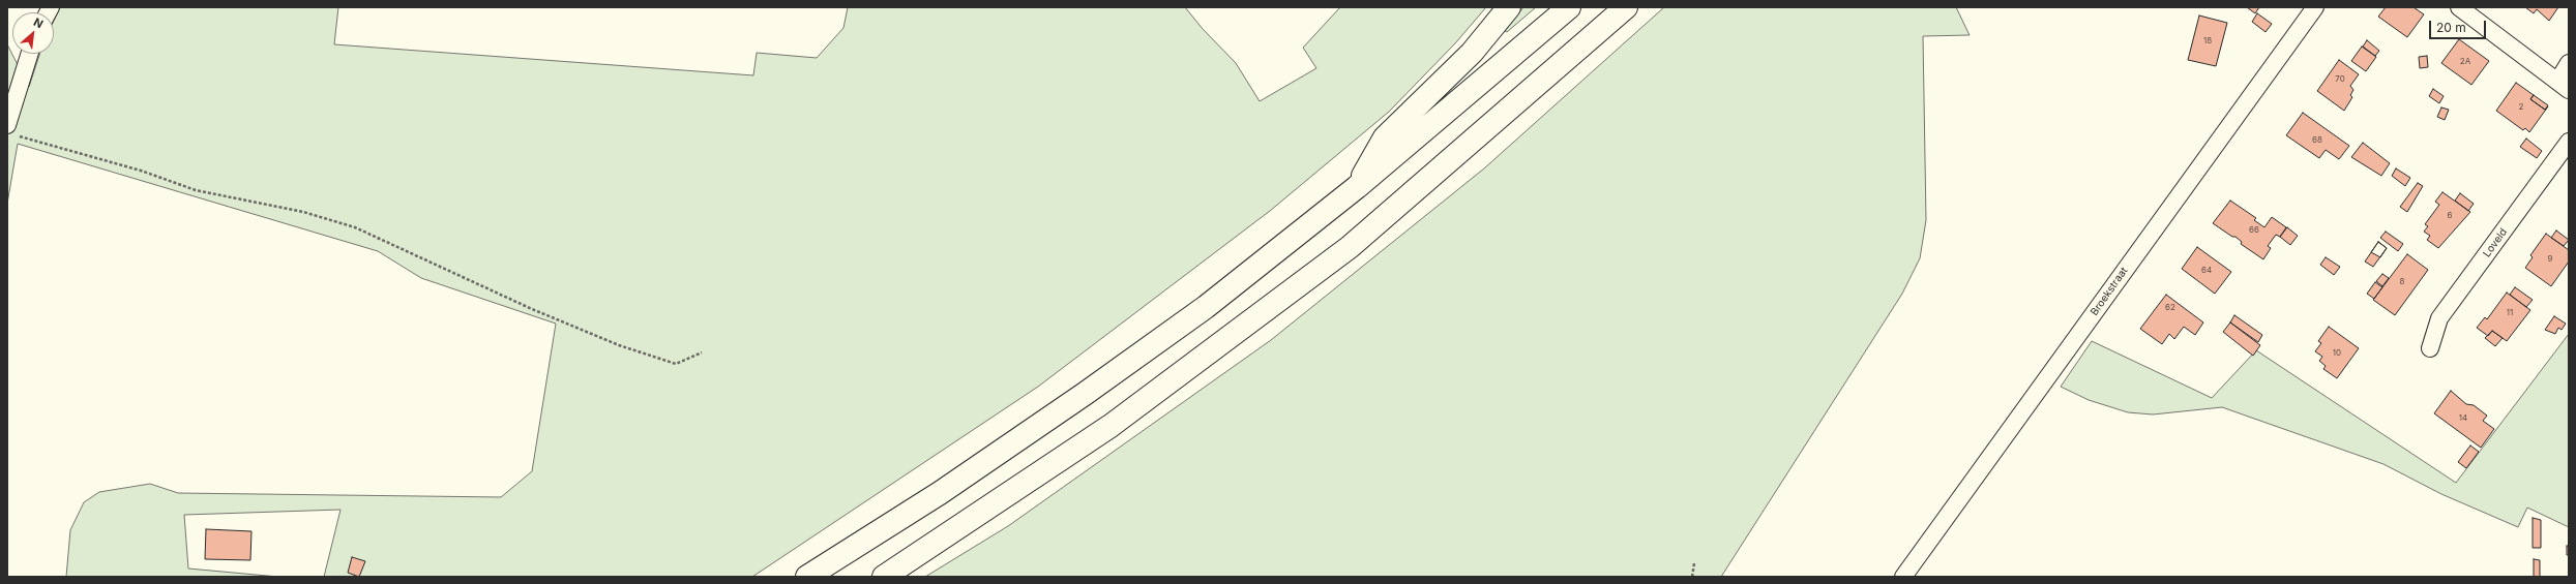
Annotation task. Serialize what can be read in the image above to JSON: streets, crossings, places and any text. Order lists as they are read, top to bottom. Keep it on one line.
{"streets":{"street":["Loveld","Broekstraat"]},"house_numbers":["18","2A","70","2","68","6","66","9","64","8","62","11","10","14"],"scale_bar":"20 m","north":"top right"}
